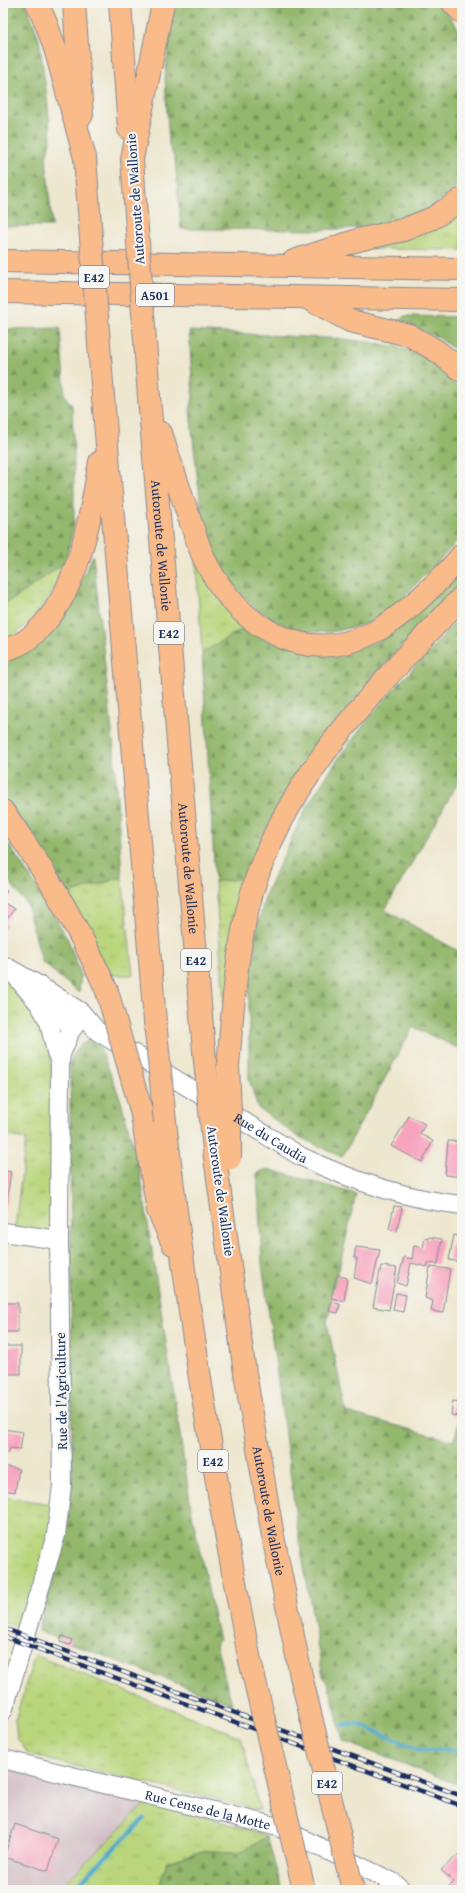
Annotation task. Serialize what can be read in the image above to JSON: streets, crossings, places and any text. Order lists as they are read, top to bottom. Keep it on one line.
{"streets":{"highway":["Autoroute de Wallonie","E42","A501"],"street":["Rue du Caudia","Rue de l'Agriculture","Rue Cense de la Motte"]},"crossings":[["Rue du Caudia","Rue de l'Agriculture"]]}
